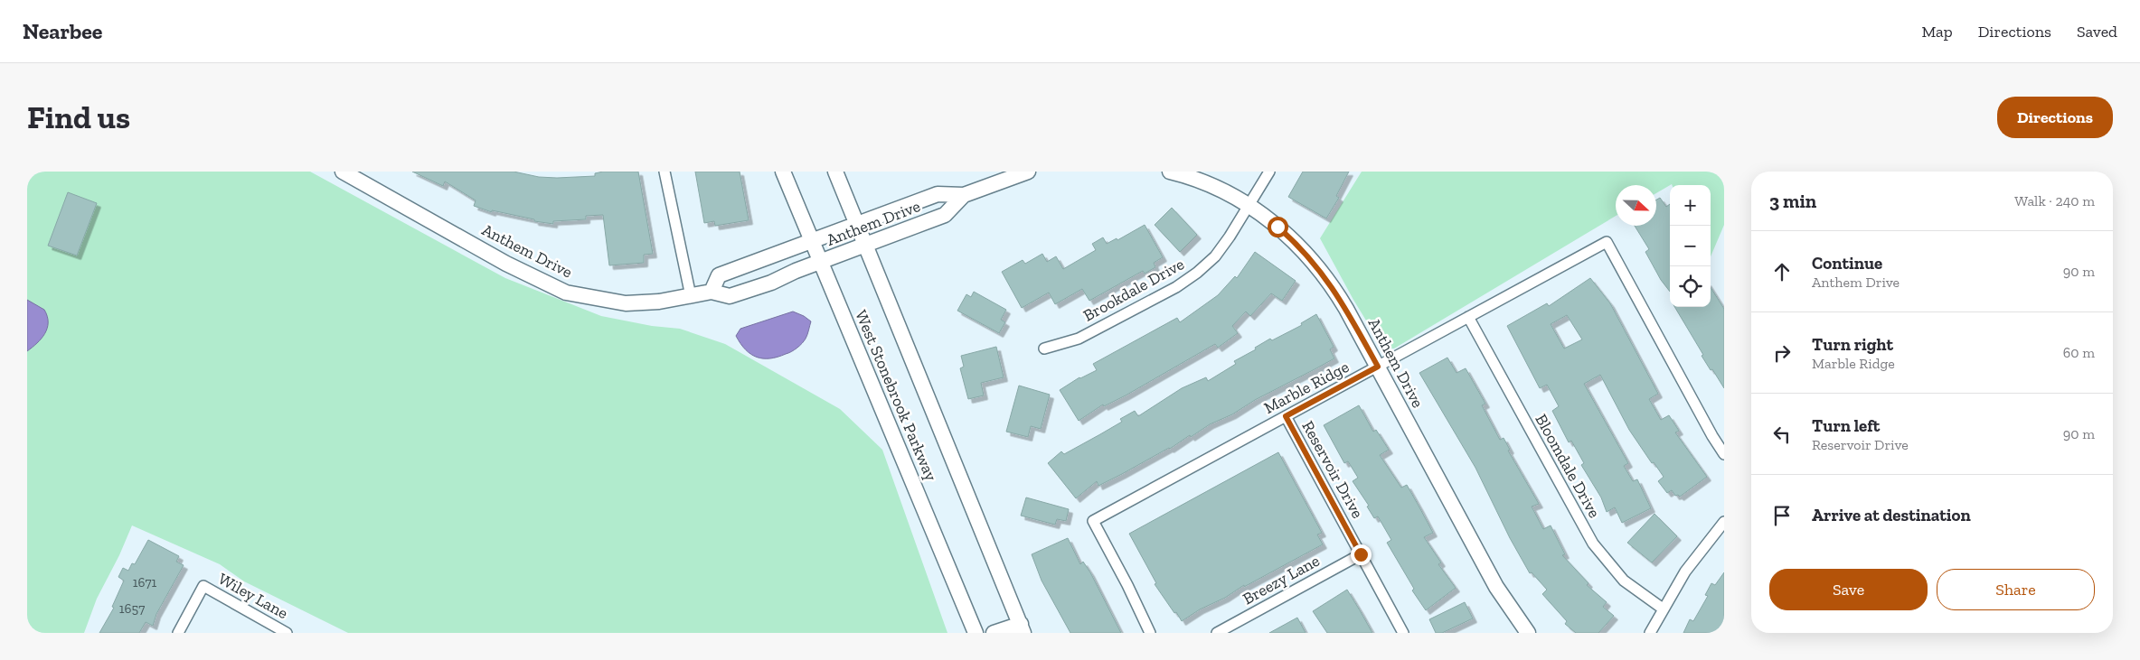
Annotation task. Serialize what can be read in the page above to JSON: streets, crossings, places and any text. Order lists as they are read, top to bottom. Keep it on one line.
{"streets":{"street":["Anthem Drive","Brookdale Drive","Marble Ridge","West Stonebrook Parkway","Bloomdale Drive","Reservoir Drive","Breezy Lane","Wiley Lane"]},"crossings":[["Anthem Drive","Brookdale Drive"],["Anthem Drive","Marble Ridge"],["Anthem Drive","West Stonebrook Parkway"],["Marble Ridge","Bloomdale Drive"],["Marble Ridge","Reservoir Drive"],["Reservoir Drive","Breezy Lane"]],"house_numbers":["1671","1657"],"north":"right","page":{"header":"Nearbee","nav":["Map","Directions","Saved"],"buttons":["Directions",["Save","Share"]],"title":"Find us","heading":["3 min","Walk · 240 m"],"map_buttons":["+","−"],"list":[["Continue","Anthem Drive","90 m"],["Turn right","Marble Ridge","60 m"],["Turn left","Reservoir Drive","90 m"],"Arrive at destination"]}}
